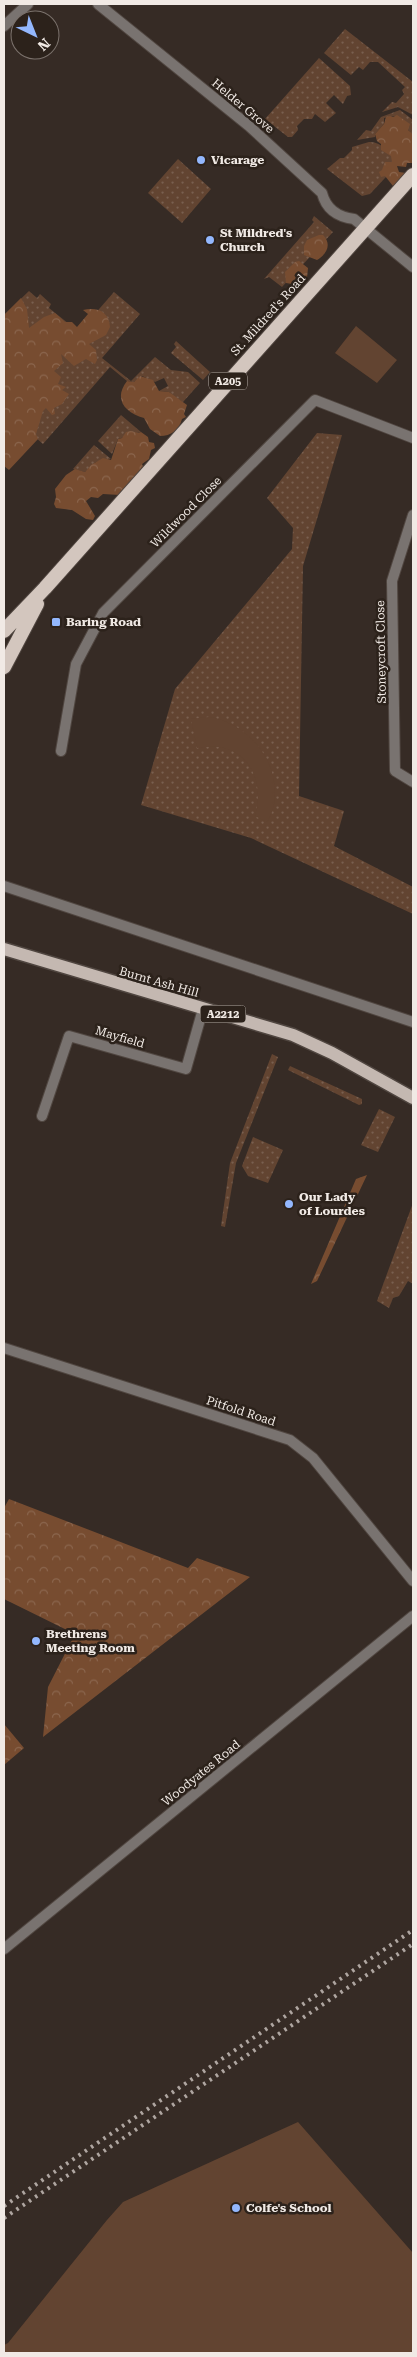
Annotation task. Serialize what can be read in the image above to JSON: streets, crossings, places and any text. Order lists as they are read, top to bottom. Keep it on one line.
{"streets":{"highway":["St. Mildred's Road","A205"],"main road":["Burnt Ash Hill","A2212"],"street":["Helder Grove","Wildwood Close","Stoneycroft Close","Mayfield","Pitfold Road","Woodyates Road"]},"crossings":[["Helder Grove","St. Mildred's Road"],["Burnt Ash Hill","Mayfield"]],"places":{"other":["Vicarage","St Mildred's Church","Our Lady of Lourdes","Brethrens Meeting Room","Colfe's School"],"transit":["Baring Road"]},"north":"bottom right"}
